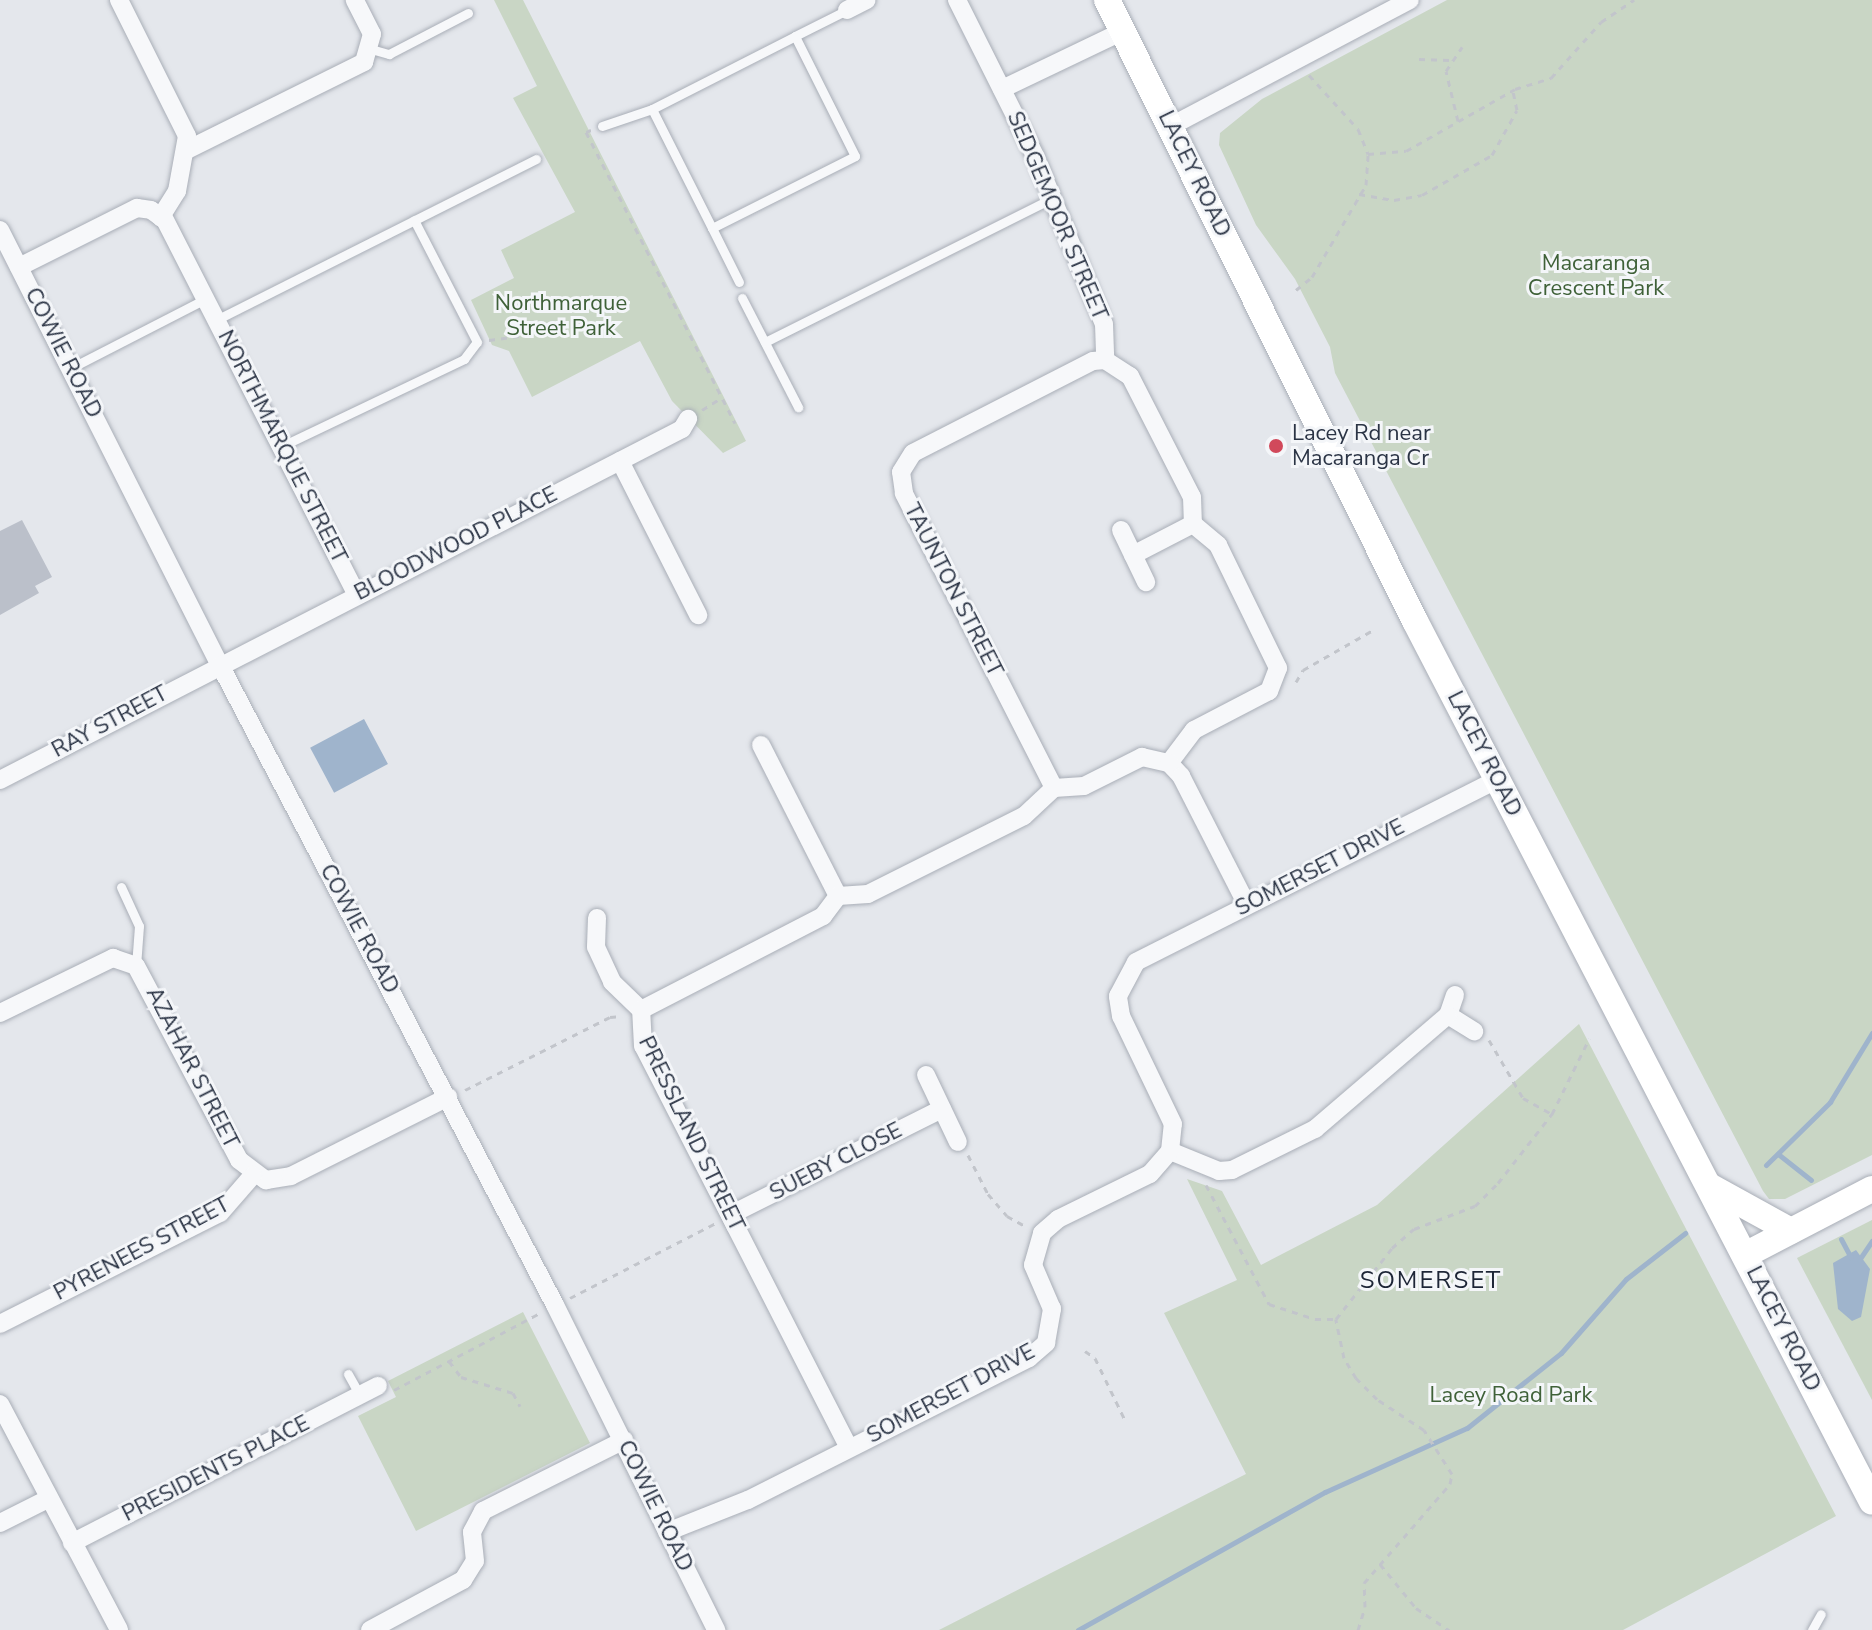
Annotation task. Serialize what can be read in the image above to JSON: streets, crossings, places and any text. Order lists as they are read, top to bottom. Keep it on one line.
{"streets":{"street":["LACEY ROAD","SEDGEMOOR STREET","COWIE ROAD","NORTHMARQUE STREET","BLOODWOOD PLACE","TAUNTON STREET","RAY STREET","SOMERSET DRIVE","AZAHAR STREET","PRESSLAND STREET","SUEBY CLOSE","PYRENEES STREET","PRESIDENTS PLACE"]},"crossings":[["LACEY ROAD","SOMERSET DRIVE"],["SEDGEMOOR STREET","TAUNTON STREET"],["COWIE ROAD","BLOODWOOD PLACE"],["COWIE ROAD","RAY STREET"],["COWIE ROAD","SOMERSET DRIVE"],["NORTHMARQUE STREET","BLOODWOOD PLACE"],["BLOODWOOD PLACE","RAY STREET"],["SOMERSET DRIVE","PRESSLAND STREET"],["AZAHAR STREET","PYRENEES STREET"],["PRESSLAND STREET","SUEBY CLOSE"]],"districts":["SOMERSET"],"parks":["Macaranga Crescent Park","Northmarque Street Park","Lacey Road Park"],"places":["Lacey Rd near Macaranga Cr"]}
